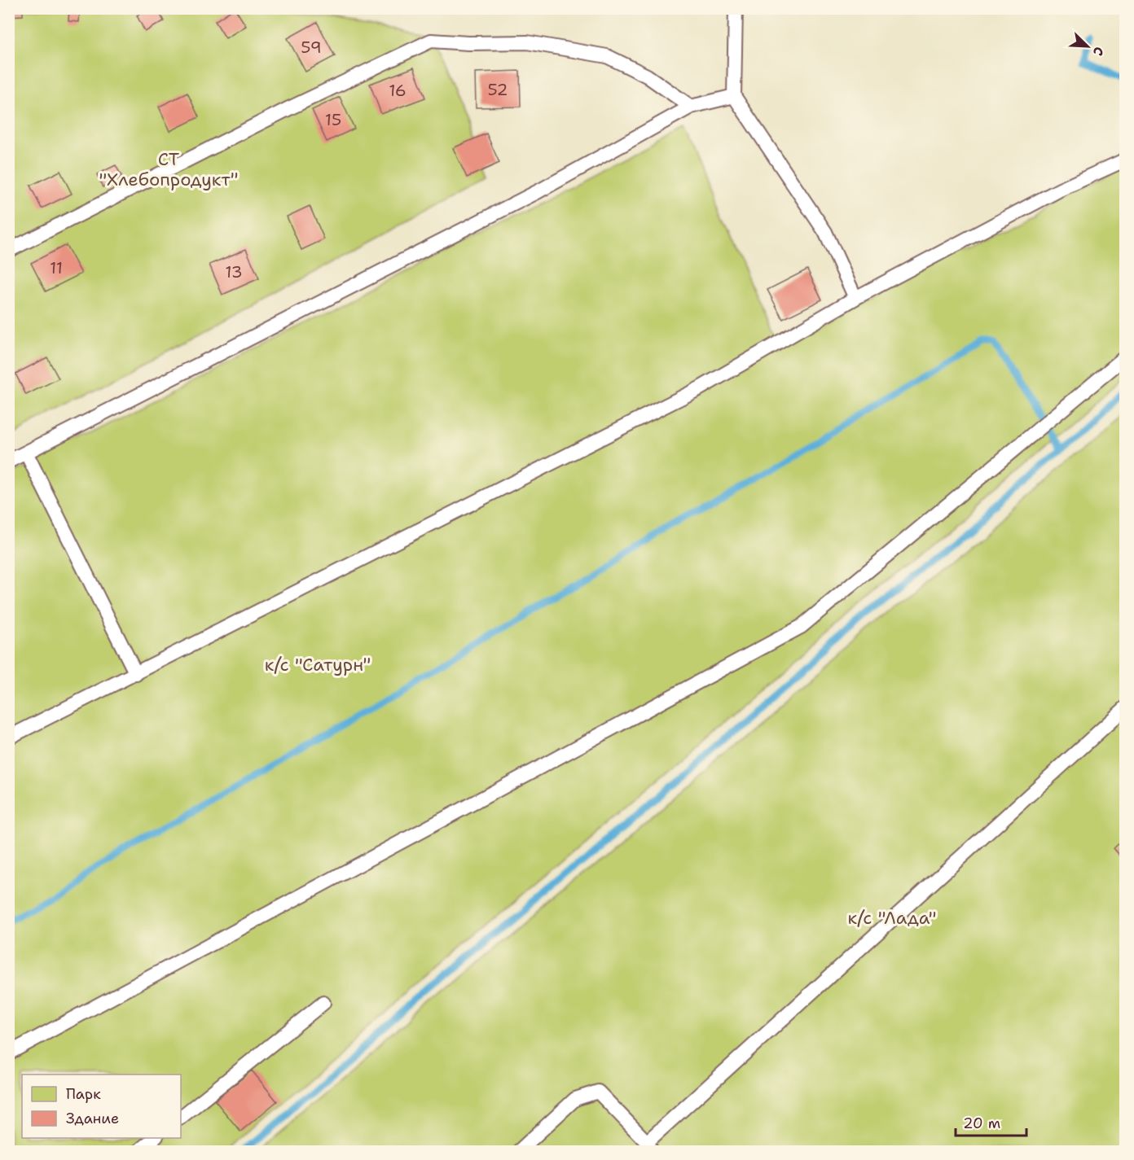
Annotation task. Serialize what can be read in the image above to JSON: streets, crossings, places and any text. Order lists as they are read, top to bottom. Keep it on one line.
{"parks":["СТ \"Хлебопродукт\"","к/с \"Сатурн\"","к/с \"Лада\""],"house_numbers":["59","52","16","15","11","13"],"legend":["Парк","Здание"],"scale_bar":"20 m","north":"bottom right"}
